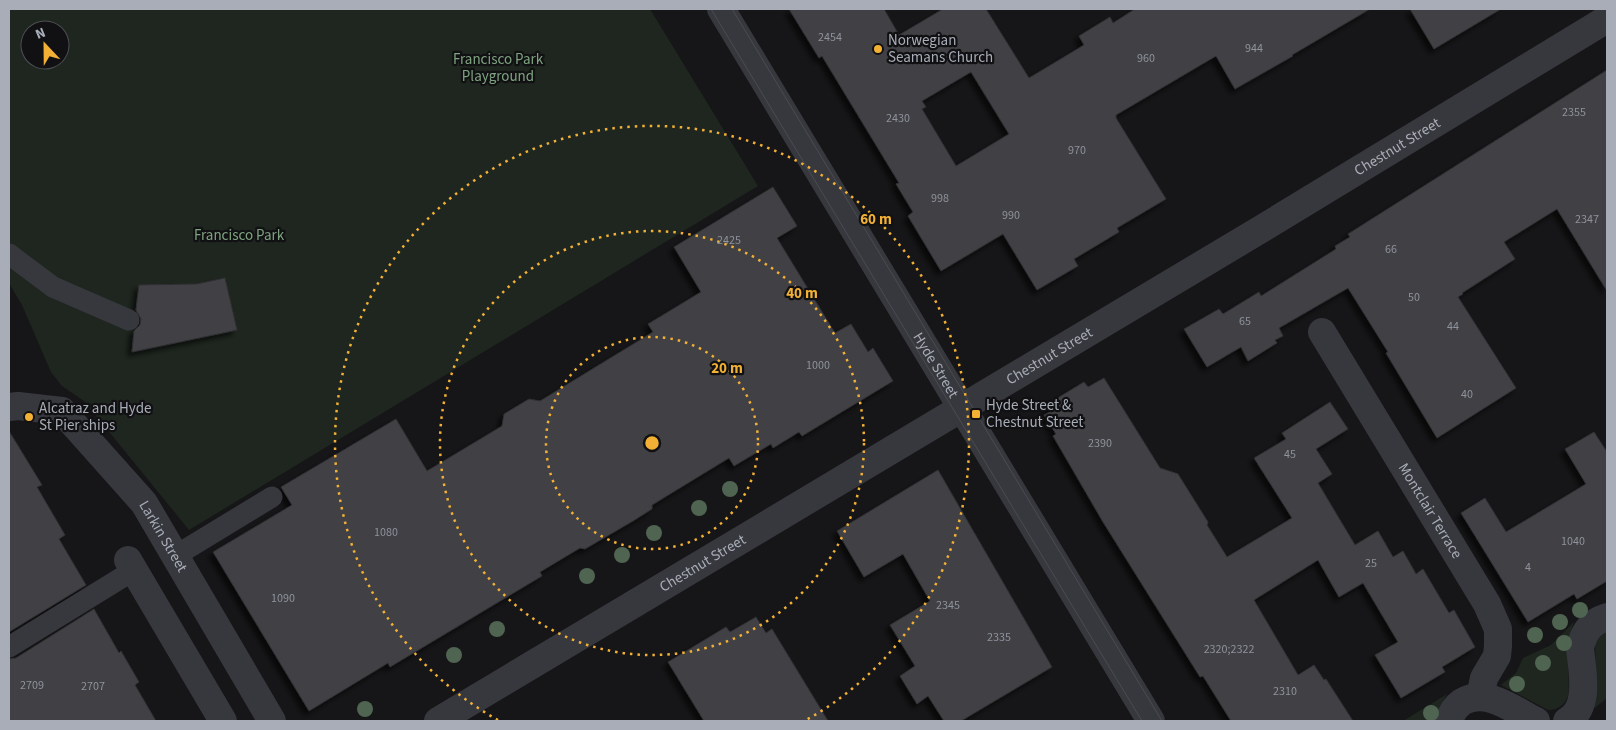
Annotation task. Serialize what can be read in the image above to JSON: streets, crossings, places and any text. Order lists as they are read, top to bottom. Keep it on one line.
{"streets":{"street":["Chestnut Street","Hyde Street","Montclair Terrace","Larkin Street"]},"crossings":[["Chestnut Street","Hyde Street"]],"parks":["Francisco Park Playground","Francisco Park"],"places":{"other":["Norwegian Seamans Church","Alcatraz and Hyde St Pier ships"],"transit":["Hyde Street & Chestnut Street"]},"house_numbers":["2454","944","960","2355","2430","970","998","990","2347","2425","66","50","65","44","1000","40","2390","45","1080","1040","25","4","1090","2345","2335","2320;2322","2709","2707","2310"],"north":"top","rings":["60 m","40 m","20 m"]}
